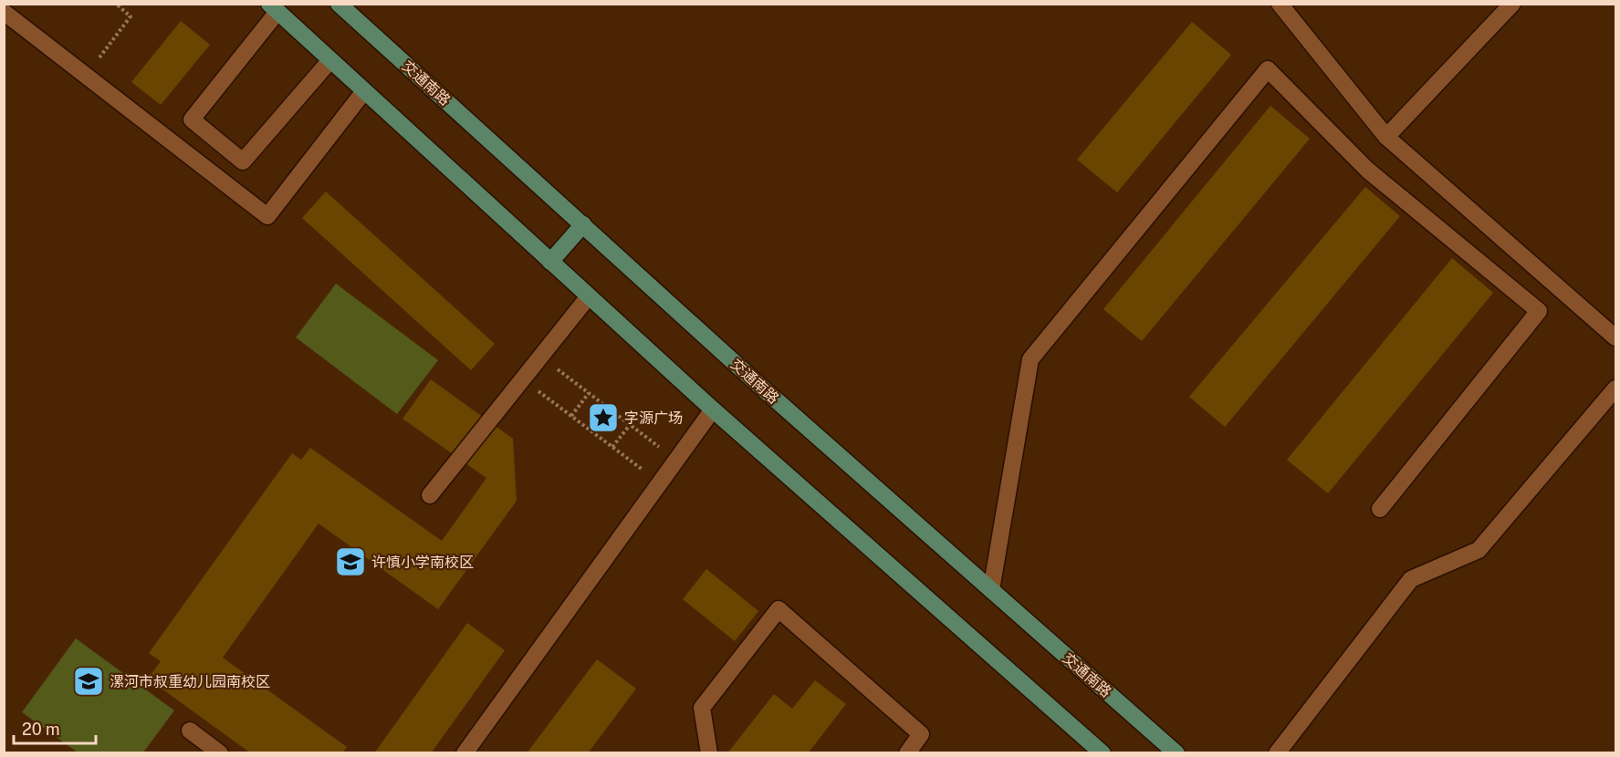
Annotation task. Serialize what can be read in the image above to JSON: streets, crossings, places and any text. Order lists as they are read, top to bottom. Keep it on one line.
{"streets":{"main road":["交通南路"]},"places":{"place":["字源广场"],"school or university":["许慎小学南校区","漯河市叔重幼儿园南校区"]},"scale_bar":"20 m"}
